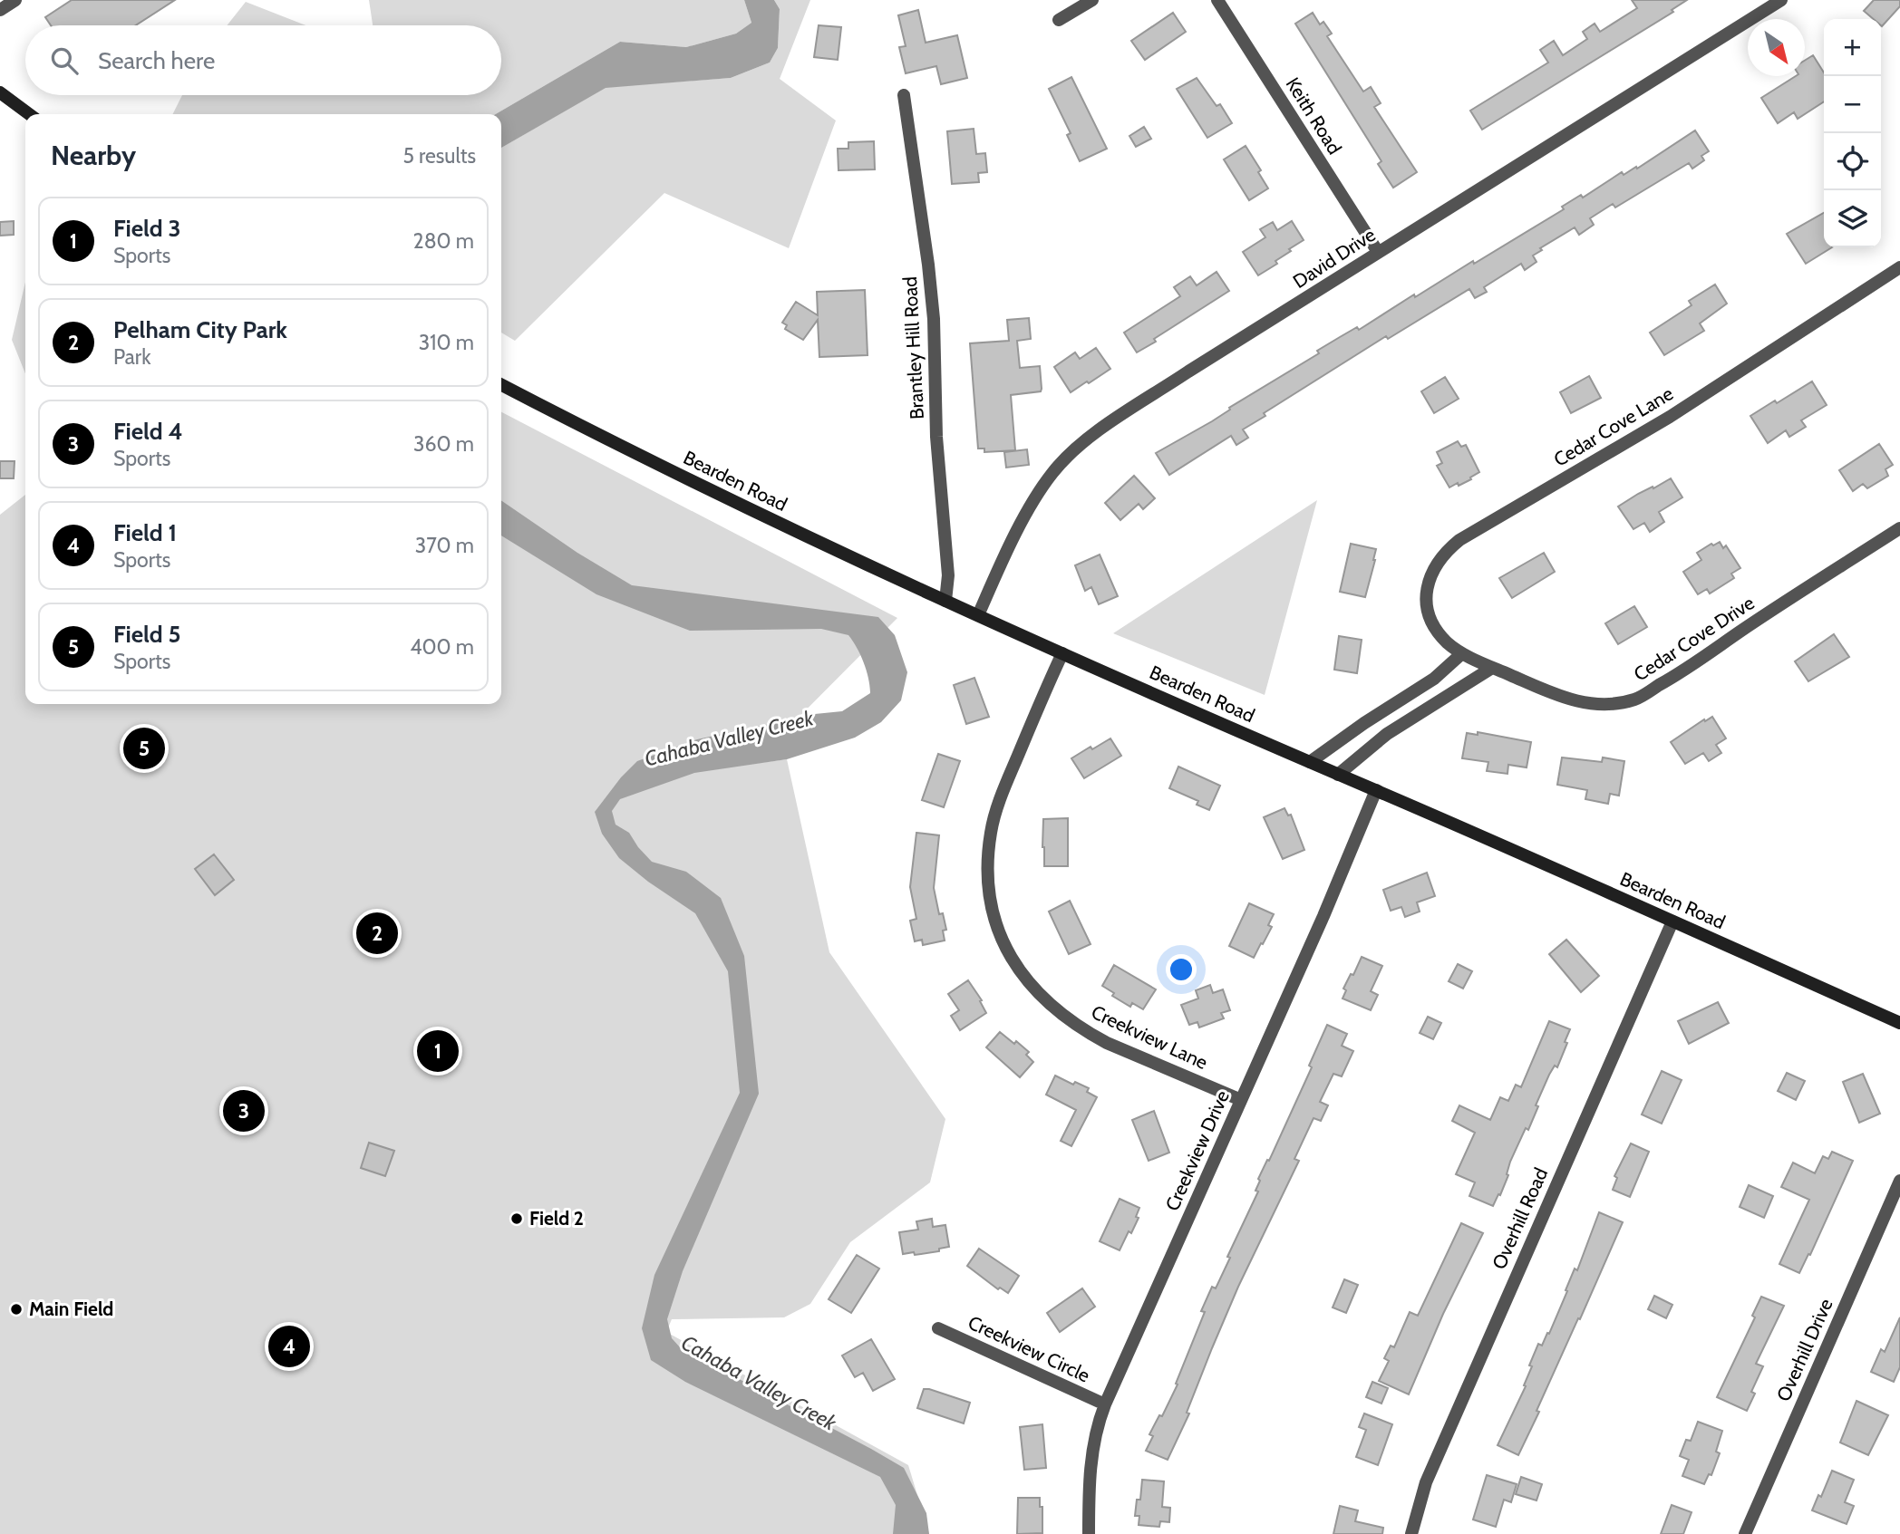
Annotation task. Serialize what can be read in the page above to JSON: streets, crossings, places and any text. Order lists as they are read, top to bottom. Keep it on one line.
{"streets":{"street":["Keith Road","David Drive","Brantley Hill Road","Cedar Cove Lane","Bearden Road","Cedar Cove Drive","Creekview Lane","Creekview Drive","Overhill Road","Creekview Circle","Overhill Drive"]},"crossings":[["Keith Road","David Drive"],["David Drive","Bearden Road"],["Brantley Hill Road","Bearden Road"],["Cedar Cove Lane","Cedar Cove Drive"],["Bearden Road","Creekview Lane"],["Bearden Road","Creekview Drive"],["Bearden Road","Overhill Road"],["Creekview Lane","Creekview Drive"],["Creekview Drive","Creekview Circle"]],"water":["Cahaba Valley Creek"],"places":["Field 2","Main Field"],"north":"bottom right","page":{"map_buttons":["+","−"],"search":"Search here","heading":["Nearby","5 results"],"list":[{"mark":"1","name":"Field 3","note":"Sports","value":"280 m"},{"mark":"2","name":"Pelham City Park","note":"Park","value":"310 m"},{"mark":"3","name":"Field 4","note":"Sports","value":"360 m"},{"mark":"4","name":"Field 1","note":"Sports","value":"370 m"},{"mark":"5","name":"Field 5","note":"Sports","value":"400 m"}],"pins":["5","2","1","3","4"]}}
